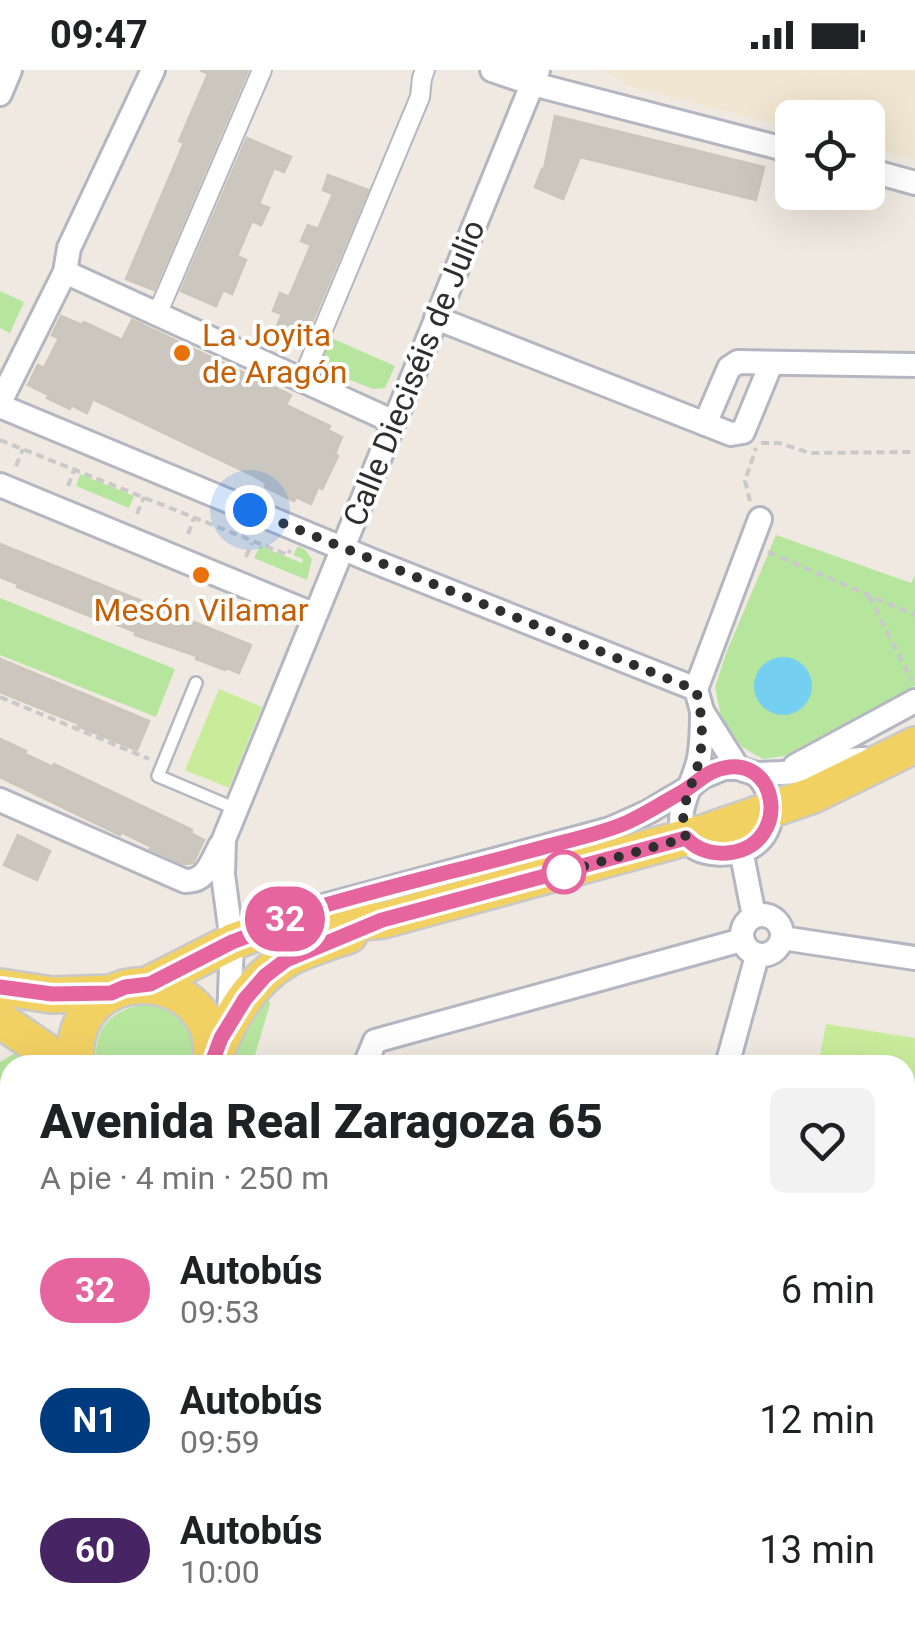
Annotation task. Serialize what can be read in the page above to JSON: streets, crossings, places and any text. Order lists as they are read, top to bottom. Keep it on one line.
{"streets":{"street":["Calle Dieciséis de Julio"]},"places":["La Joyita de Aragón","Mesón Vilamar"],"lines":["bus line 32"],"page":{"status":"09:47","on_map":"32","heading":["Avenida Real Zaragoza 65","A pie · 4 min · 250 m"],"list":[{"mark":"32","name":"Autobús","note":"09:53","value":"6 min"},{"mark":"N1","name":"Autobús","note":"09:59","value":"12 min"},{"mark":"60","name":"Autobús","note":"10:00","value":"13 min"}]}}
